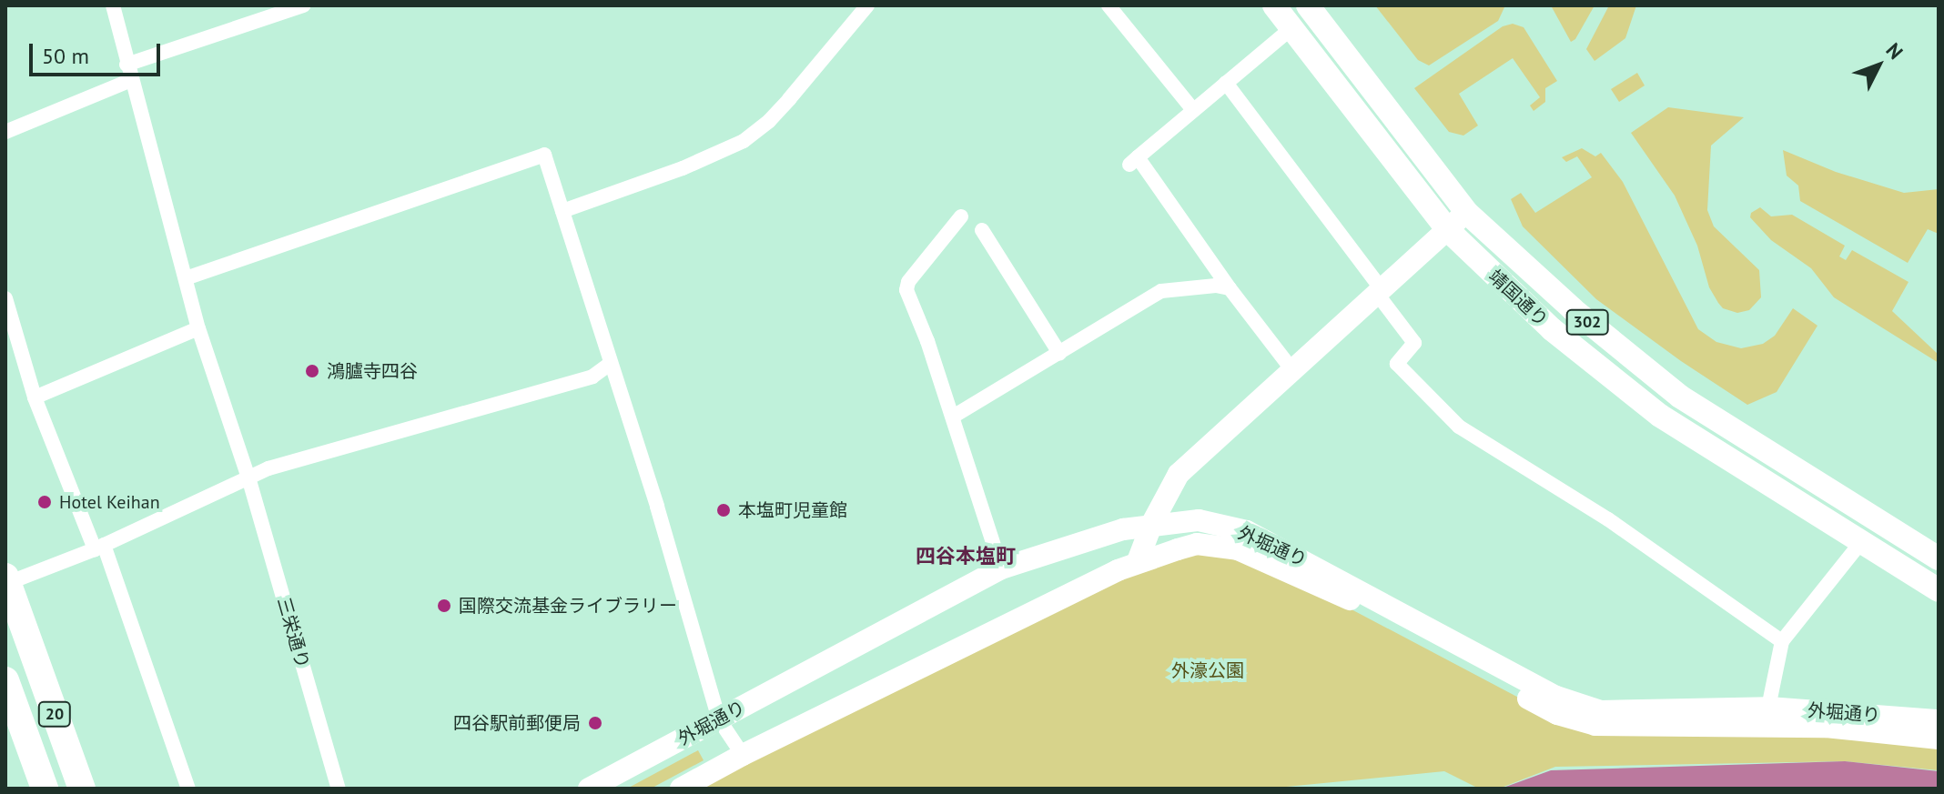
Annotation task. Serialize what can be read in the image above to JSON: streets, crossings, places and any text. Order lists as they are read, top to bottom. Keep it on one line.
{"streets":{"highway":["20"],"main road":["靖国通り","302","外堀通り"],"street":["三栄通り"]},"districts":["四谷本塩町"],"parks":["外濠公園"],"places":["鴻臚寺四谷","Hotel Keihan","本塩町児童館","国際交流基金ライブラリー","四谷駅前郵便局"],"scale_bar":"50 m","north":"top right"}
